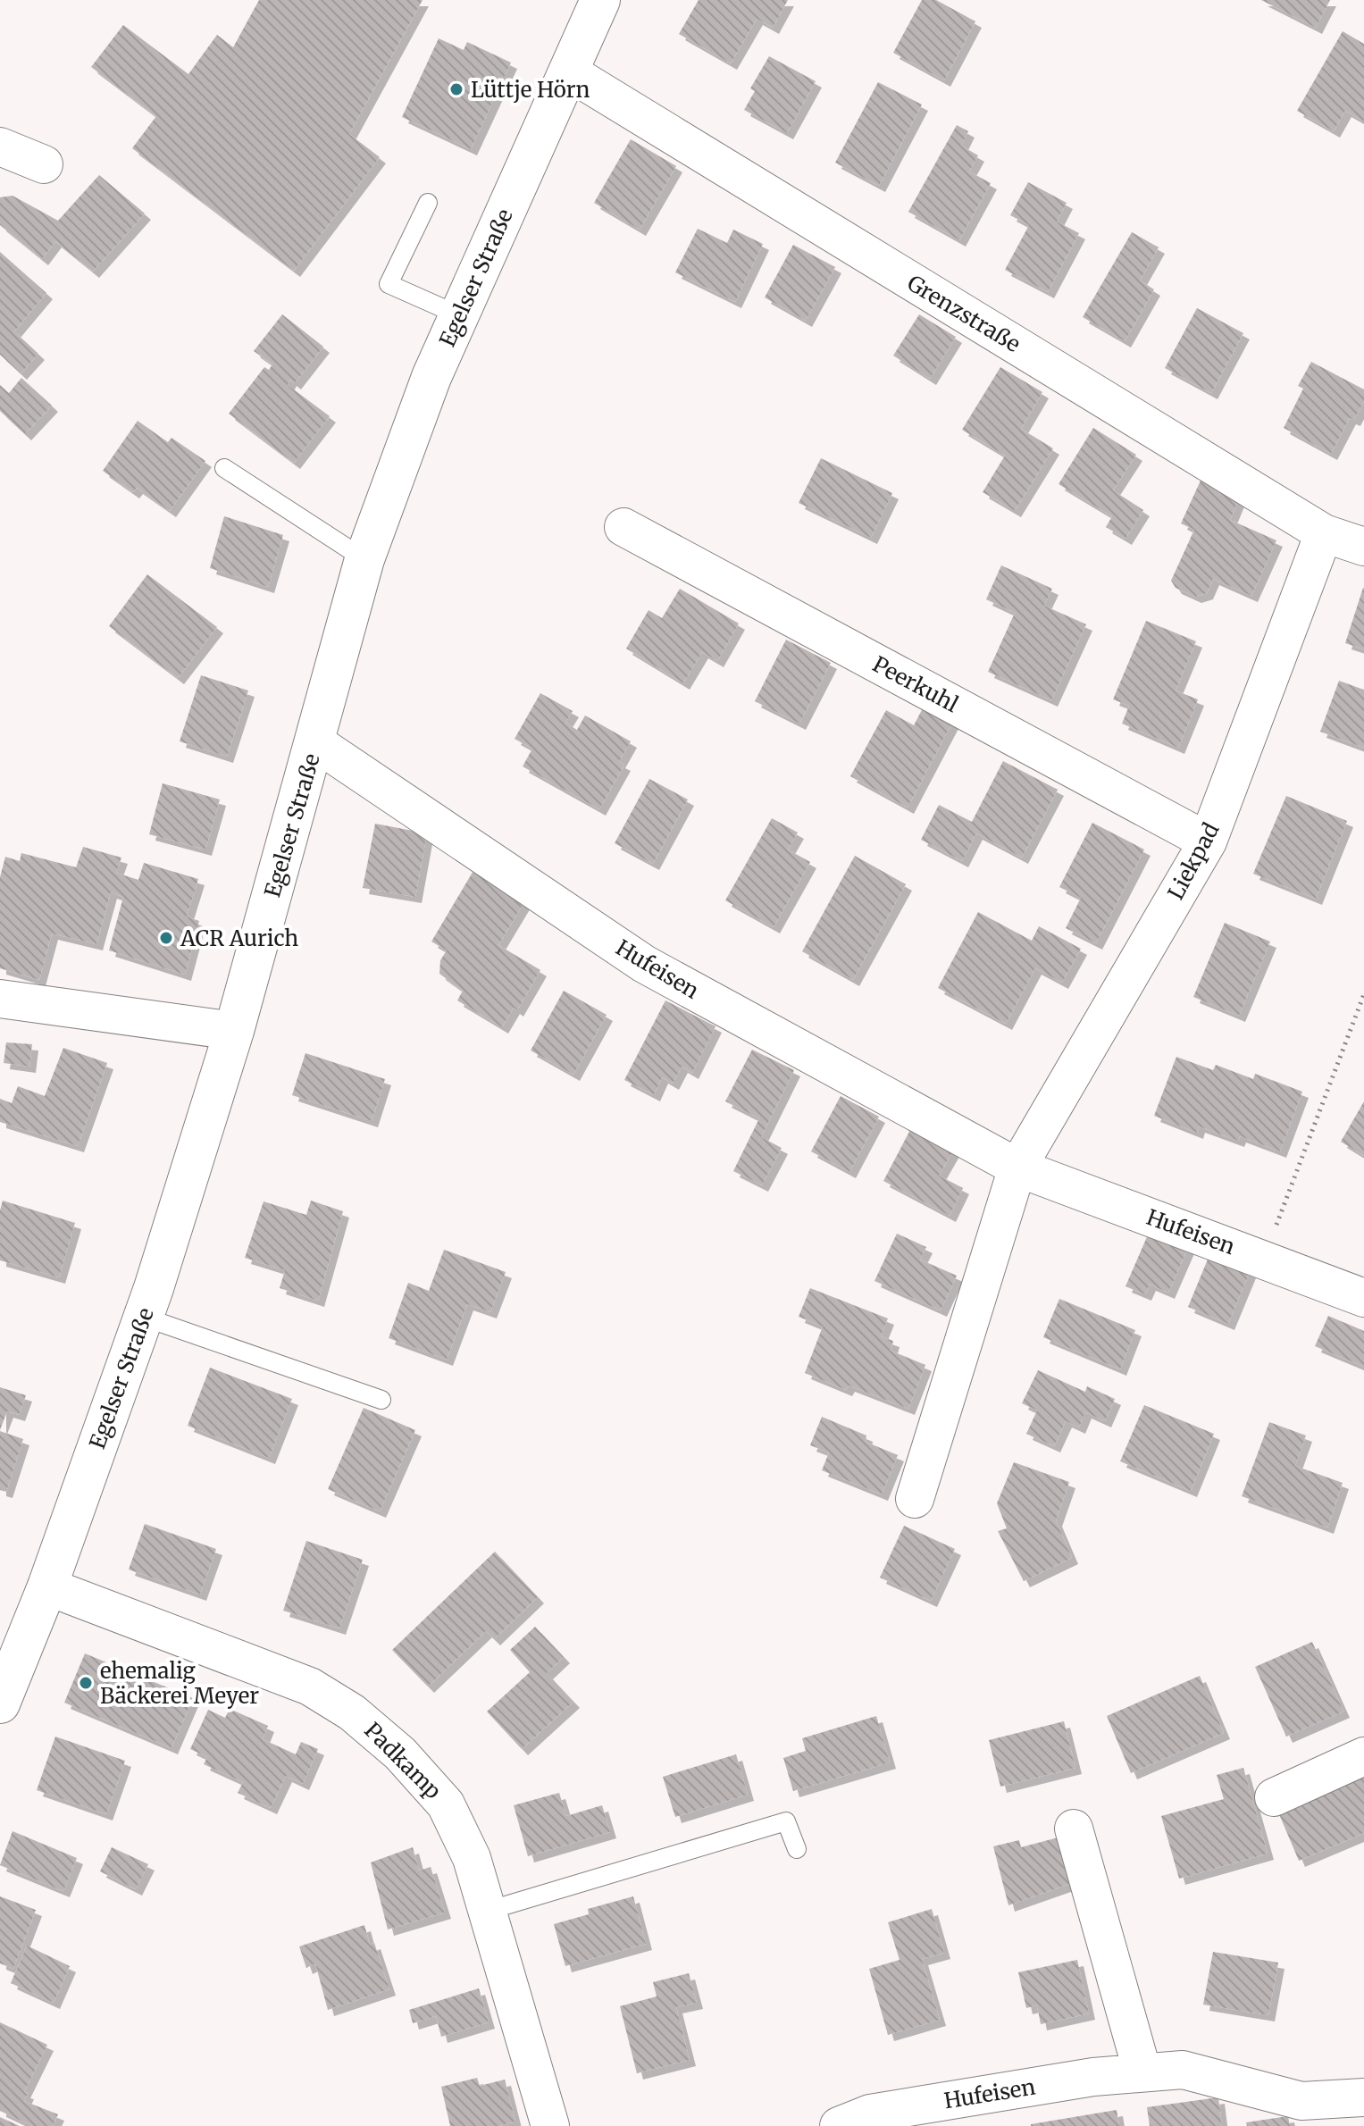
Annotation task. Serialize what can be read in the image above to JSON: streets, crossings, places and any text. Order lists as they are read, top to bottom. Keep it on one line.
{"streets":{"main road":["Egelser Straße"],"street":["Grenzstraße","Peerkuhl","Liekpad","Hufeisen","Padkamp"]},"crossings":[["Egelser Straße","Grenzstraße"],["Egelser Straße","Hufeisen"],["Egelser Straße","Padkamp"],["Grenzstraße","Liekpad"],["Peerkuhl","Liekpad"],["Liekpad","Hufeisen"]],"places":["Lüttje Hörn","ACR Aurich","ehemalig Bäckerei Meyer"]}
